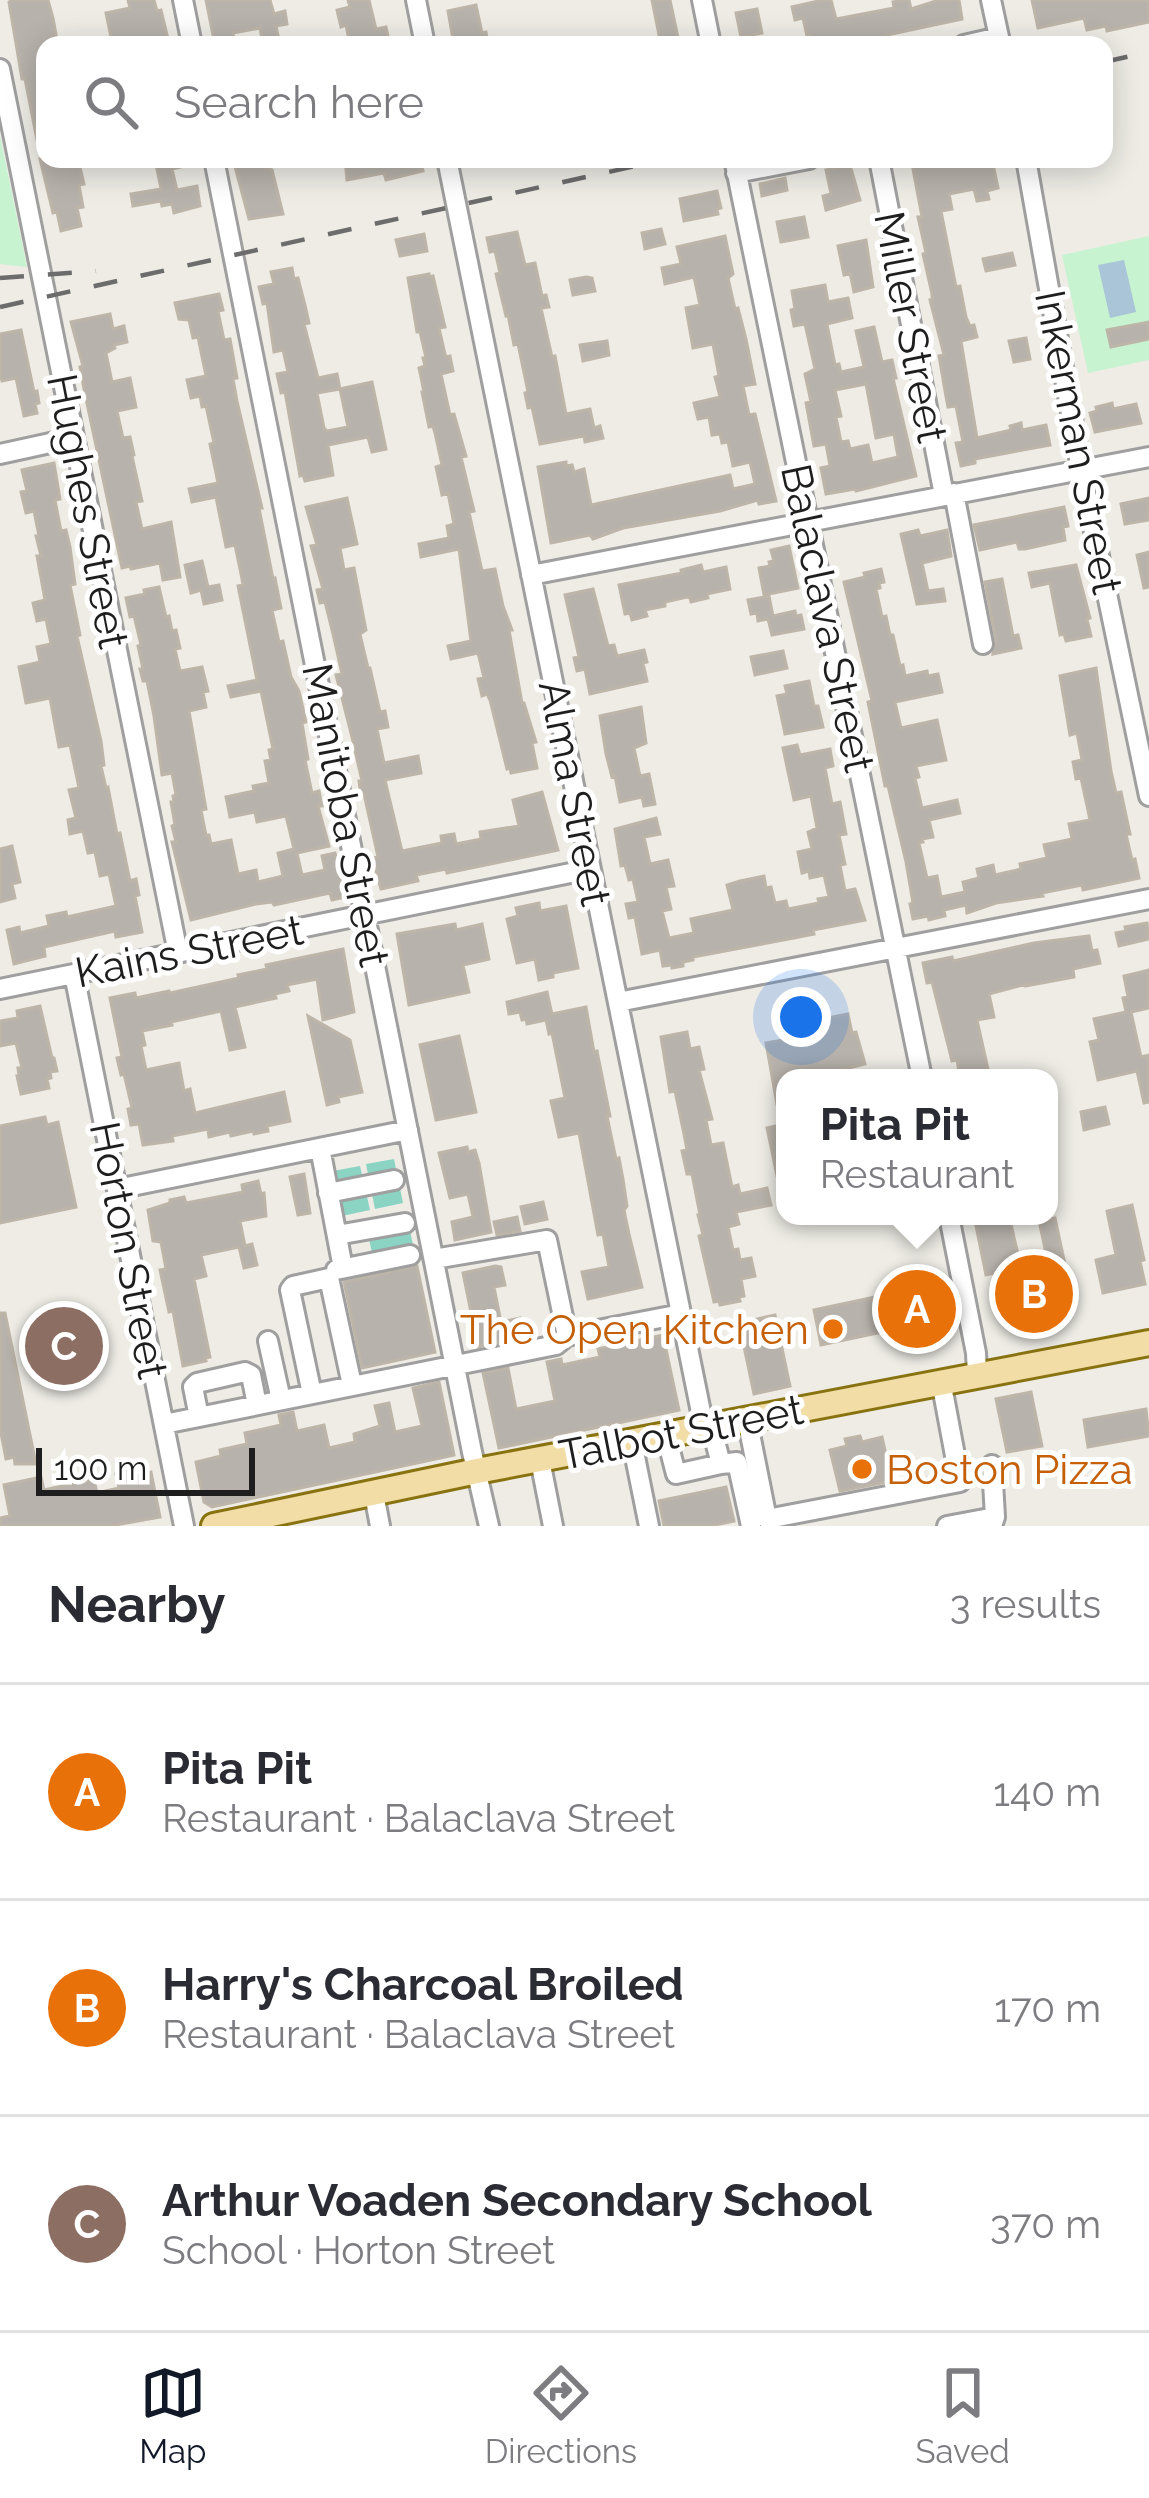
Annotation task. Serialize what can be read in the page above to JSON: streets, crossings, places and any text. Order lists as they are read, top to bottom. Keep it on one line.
{"streets":{"main road":["Talbot Street"],"street":["Miller Street","Inkerman Street","Hughes Street","Balaclava Street","Alma Street","Manitoba Street","Kains Street","Horton Street"]},"crossings":[["Hughes Street","Kains Street"],["Alma Street","Kains Street"],["Alma Street","Talbot Street"],["Manitoba Street","Kains Street"],["Manitoba Street","Talbot Street"],["Kains Street","Horton Street"]],"places":["The Open Kitchen","Boston Pizza"],"scale_bar":"100 m","page":{"search":"Search here","popup":["Pita Pit","Restaurant"],"pins":["B","A","C"],"scale":"100 m","heading":["Nearby","3 results"],"list":[{"mark":"A","name":"Pita Pit","note":"Restaurant · Balaclava Street","value":"140 m"},{"mark":"B","name":"Harry's Charcoal Broiled","note":"Restaurant · Balaclava Street","value":"170 m"},{"mark":"C","name":"Arthur Voaden Secondary School","note":"School · Horton Street","value":"370 m"}],"nav":["Map","Directions","Saved"]}}
